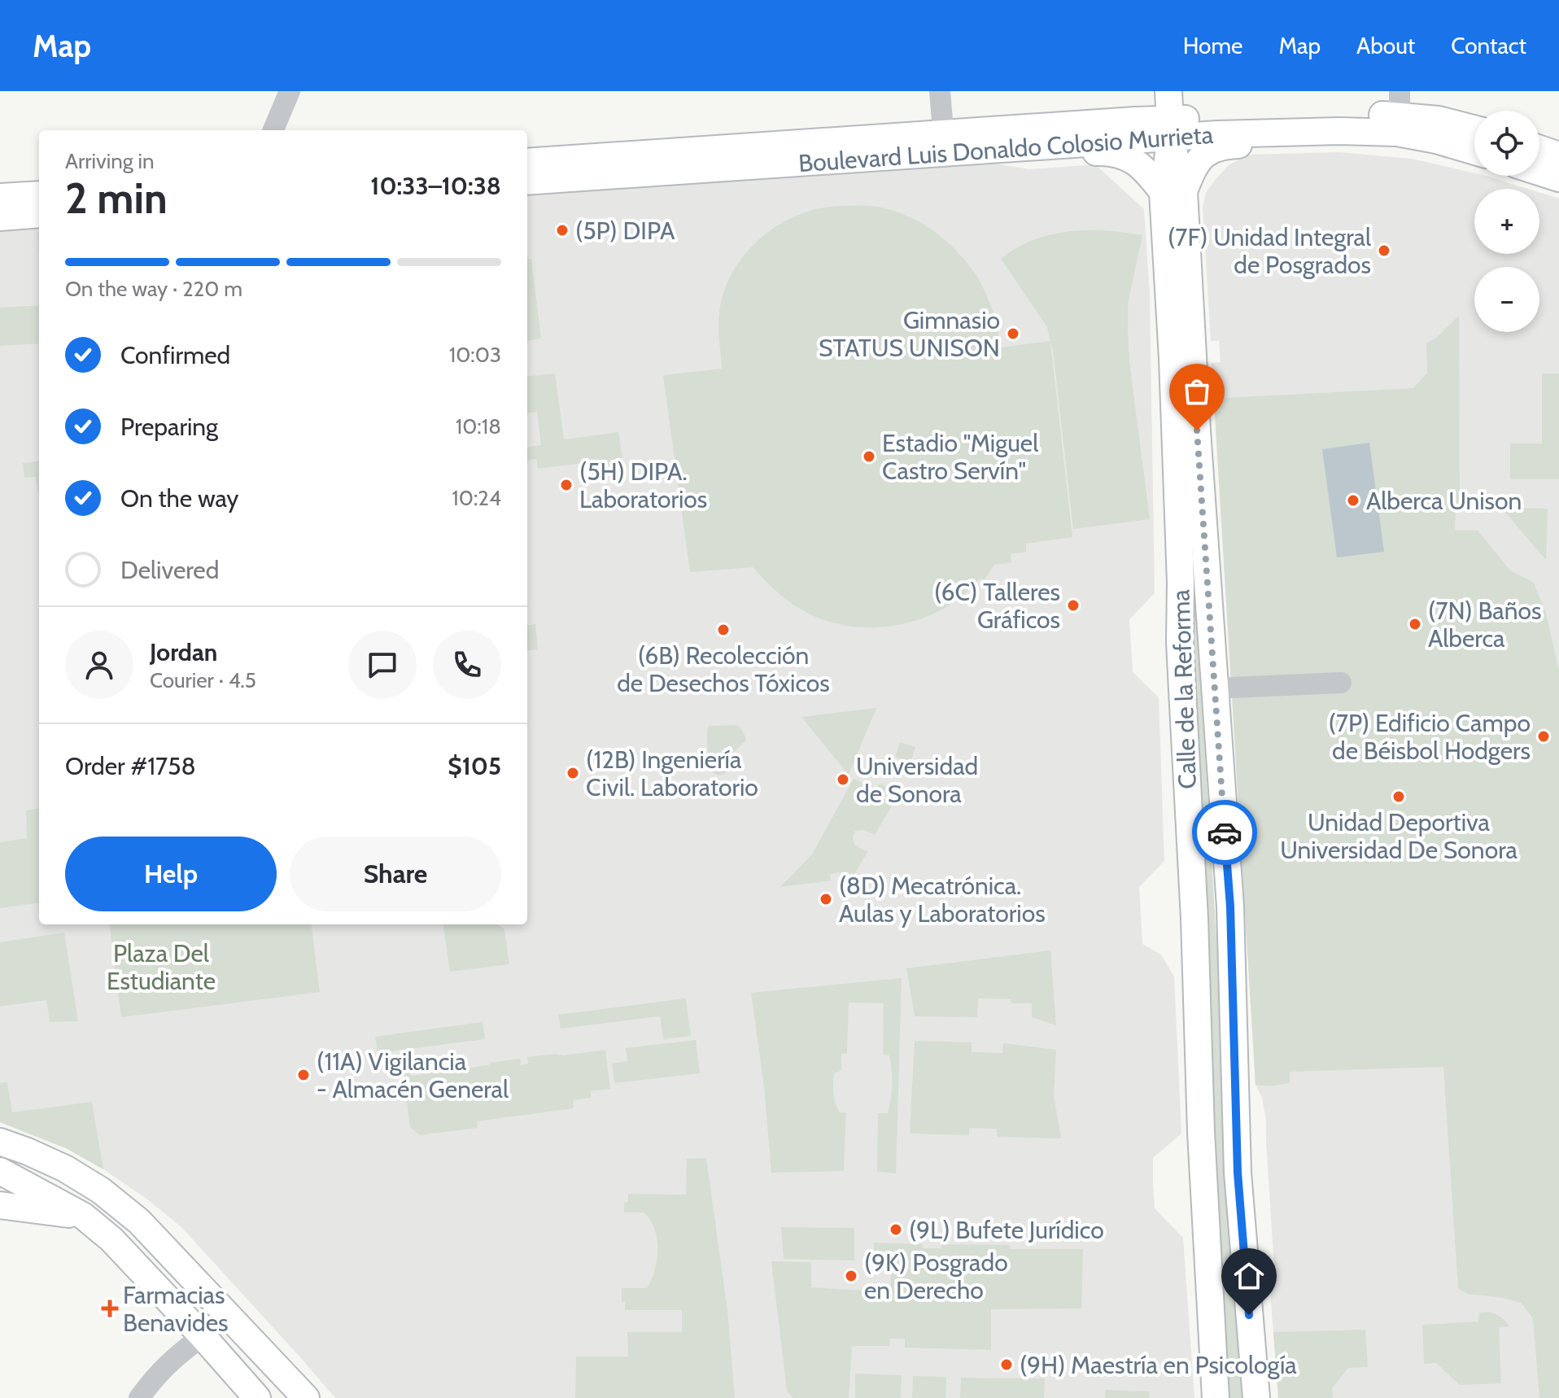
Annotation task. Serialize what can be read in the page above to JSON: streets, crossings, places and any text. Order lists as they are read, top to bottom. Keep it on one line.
{"streets":{"main road":["Boulevard Luis Donaldo Colosio Murrieta","Calle de la Reforma"]},"crossings":[["Boulevard Luis Donaldo Colosio Murrieta","Calle de la Reforma"]],"parks":["Plaza Del Estudiante"],"places":{"other":["(5P) DIPA","(7F) Unidad Integral de Posgrados","Gimnasio STATUS UNISON","Estadio \"Miguel Castro Servín\"","(5H) DIPA. Laboratorios","Alberca Unison","(6C) Talleres Gráficos","(7N) Baños Alberca","(6B) Recolección de Desechos Tóxicos","(7P) Edificio Campo de Béisbol Hodgers","(12B) Ingeniería Civil. Laboratorio","Universidad de Sonora","Unidad Deportiva Universidad De Sonora","(8D) Mecatrónica. Aulas y Laboratorios","(11A) Vigilancia - Almacén General","(9L) Bufete Jurídico","(9K) Posgrado en Derecho","(9H) Maestría en Psicología"],"health":["Farmacias Benavides"]},"page":{"header":"Map","nav":["Home","Map","About","Contact"],"map_buttons":["+","−"],"heading":["2 min","Arriving in","10:33–10:38"],"panel":["Jordan","Courier · 4.5","Order #1758","$105"],"bar":"On the way · 220 m","list":[["Confirmed","10:03"],["Preparing","10:18"],["On the way","10:24"],"Delivered"],"buttons":["Help","Share"]}}
